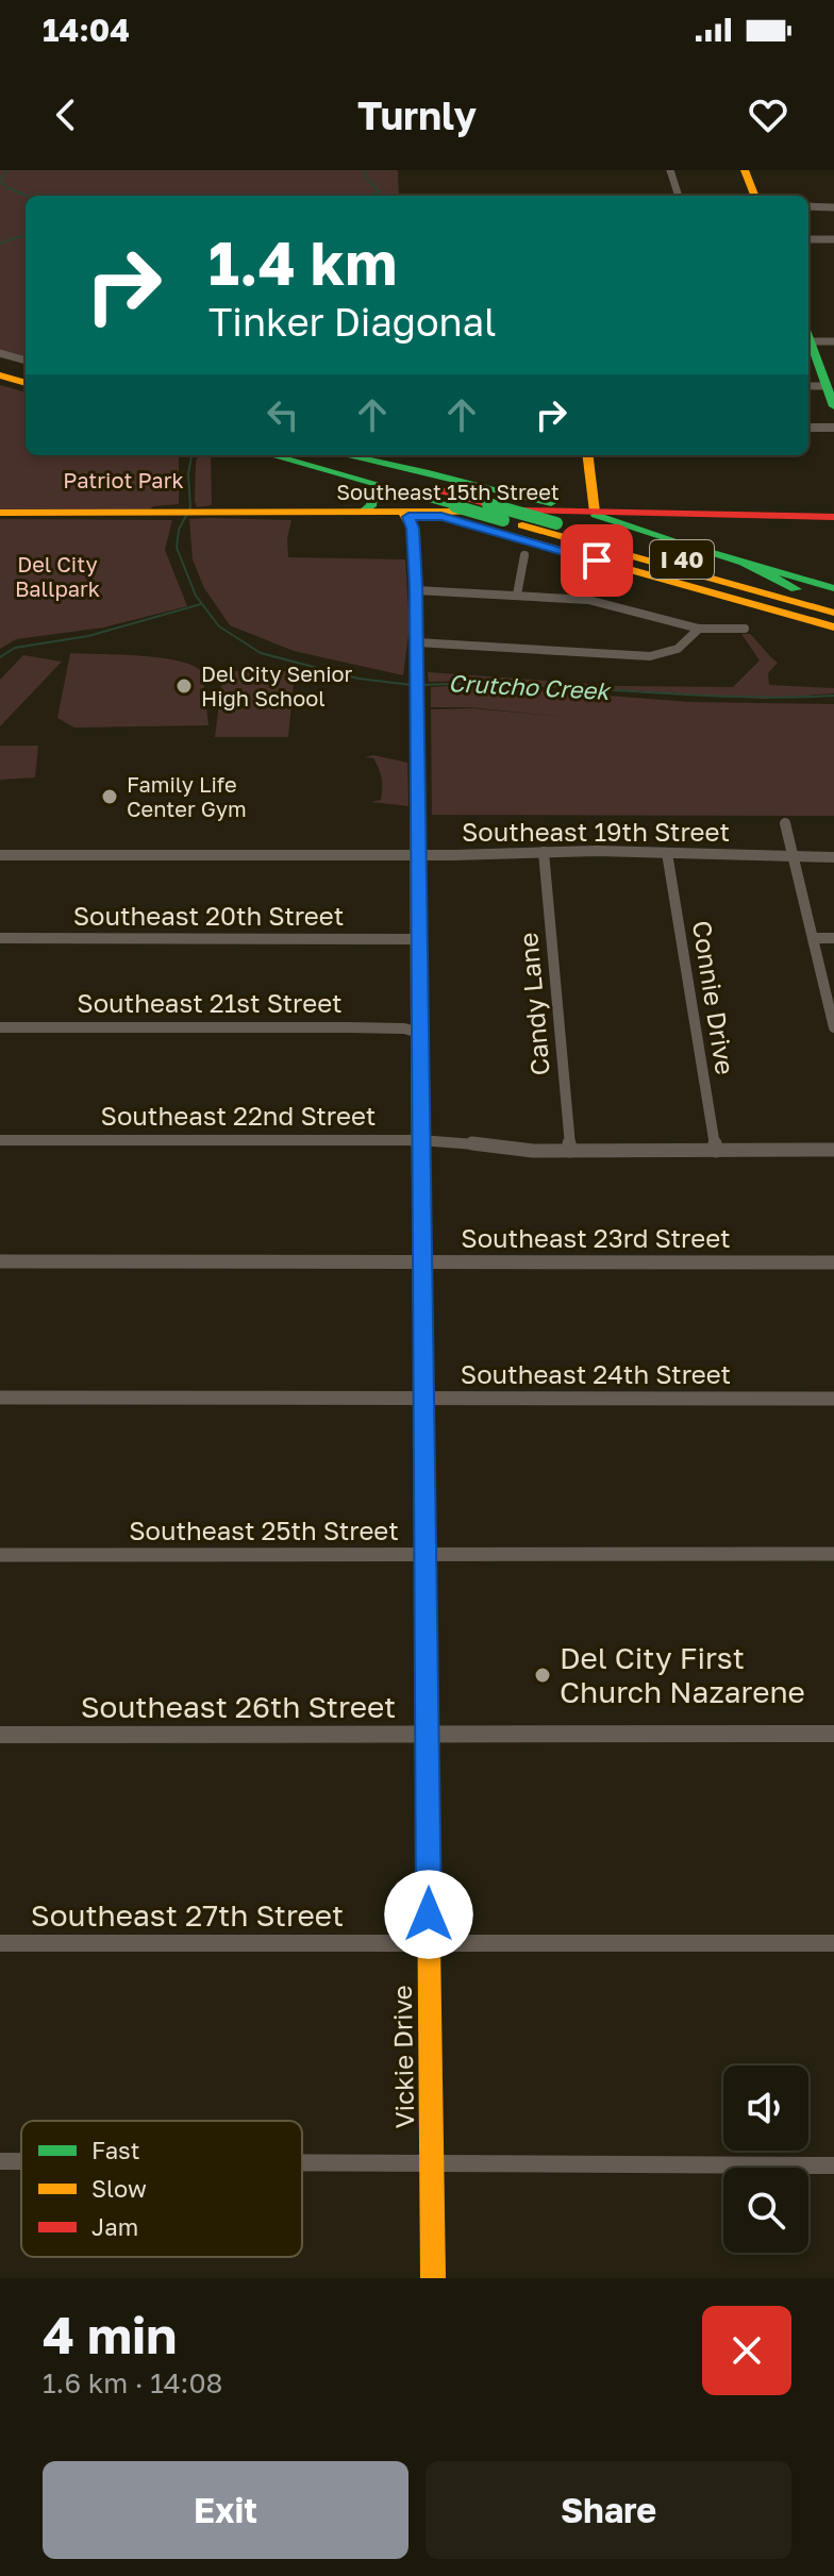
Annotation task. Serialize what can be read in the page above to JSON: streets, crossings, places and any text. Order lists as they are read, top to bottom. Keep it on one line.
{"streets":{"main road":["Southeast 15th Street","I 40","Vickie Drive"],"street":["Southeast 19th Street","Southeast 20th Street","Connie Drive","Southeast 21st Street","Candy Lane","Southeast 22nd Street","Southeast 23rd Street","Southeast 24th Street","Southeast 25th Street","Southeast 26th Street","Southeast 27th Street"]},"crossings":[["Southeast 15th Street","I 40"],["Southeast 15th Street","Vickie Drive"],["Southeast 19th Street","Connie Drive"],["Southeast 19th Street","Candy Lane"],["Southeast 19th Street","Vickie Drive"],["Southeast 20th Street","Vickie Drive"],["Connie Drive","Southeast 22nd Street"],["Southeast 21st Street","Vickie Drive"],["Candy Lane","Southeast 22nd Street"],["Southeast 22nd Street","Vickie Drive"],["Southeast 23rd Street","Vickie Drive"],["Southeast 24th Street","Vickie Drive"],["Southeast 25th Street","Vickie Drive"],["Southeast 26th Street","Vickie Drive"],["Southeast 27th Street","Vickie Drive"]],"water":["Crutcho Creek"],"parks":["Patriot Park","Del City Ballpark"],"places":["Del City Senior High School","Family Life Center Gym","Del City First Church Nazarene"],"legend":["Fast","Slow","Jam"],"page":{"status":"14:04","header":"Turnly","turn":["1.4 km","Tinker Diagonal"],"heading":["4 min","1.6 km · 14:08"],"buttons":["Exit","Share"]}}
